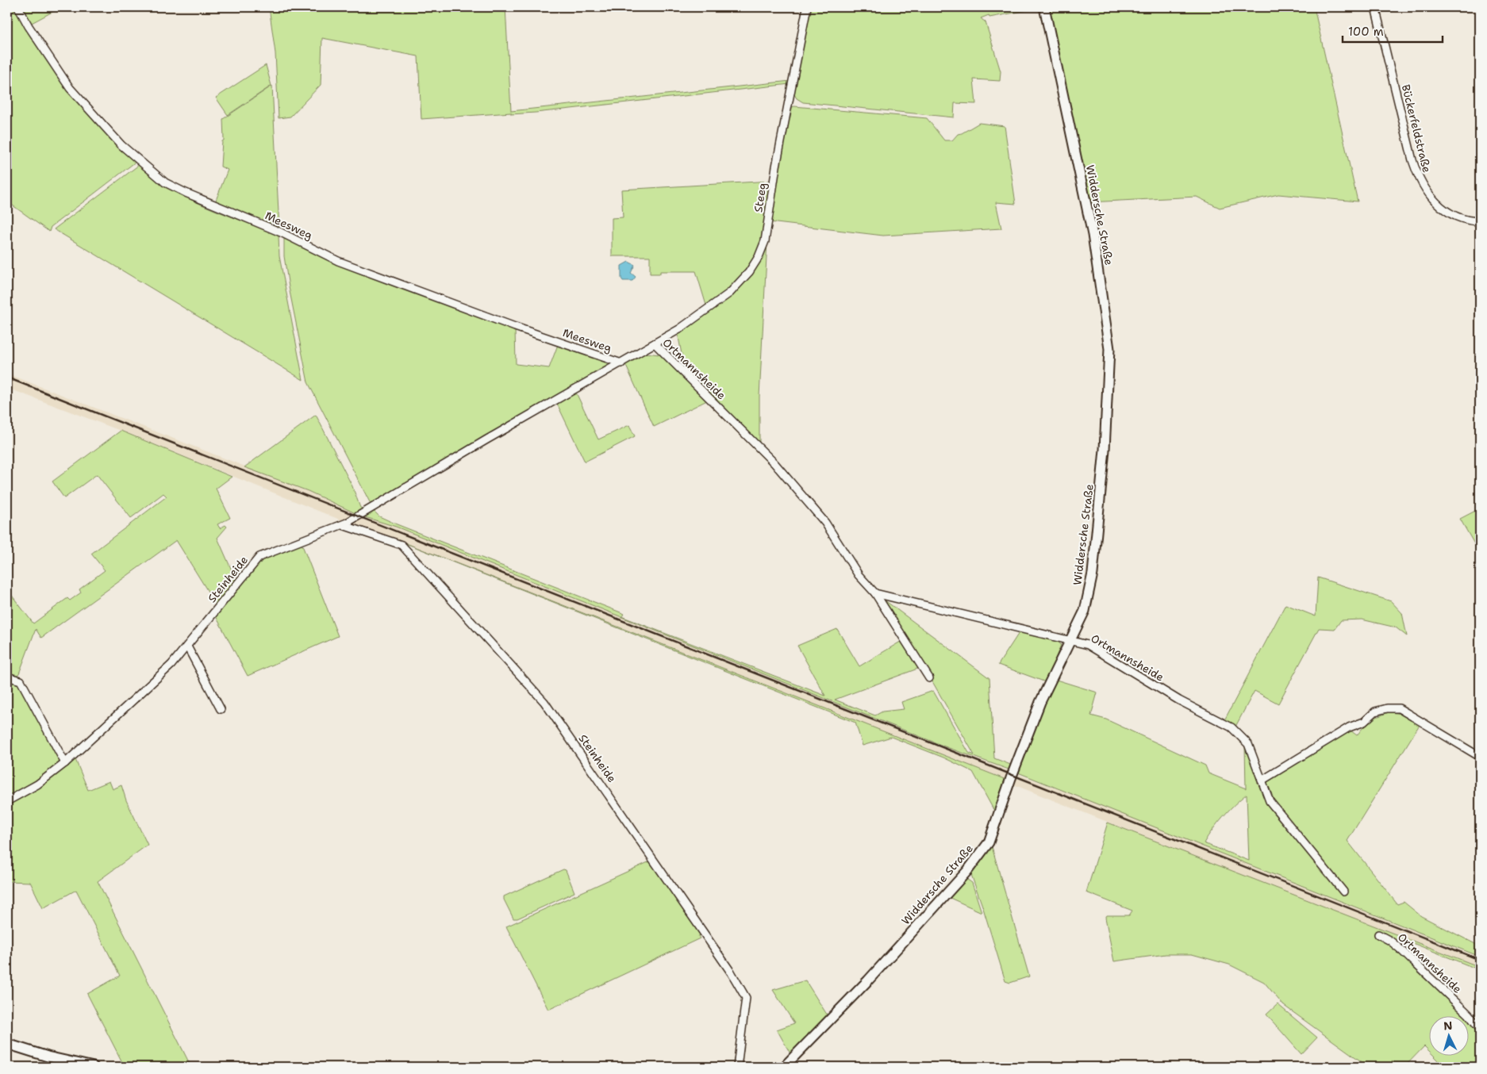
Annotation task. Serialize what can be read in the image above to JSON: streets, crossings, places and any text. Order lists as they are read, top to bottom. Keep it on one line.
{"streets":{"street":["Bückerfeldstraße","Steeg","Widdersche Straße","Meesweg","Ortmannsheide","Steinheide"]},"crossings":[["Steeg","Ortmannsheide"],["Widdersche Straße","Ortmannsheide"],["Meesweg","Ortmannsheide"],["Ortmannsheide","Steinheide"]],"scale_bar":"100 m","north":"top"}
